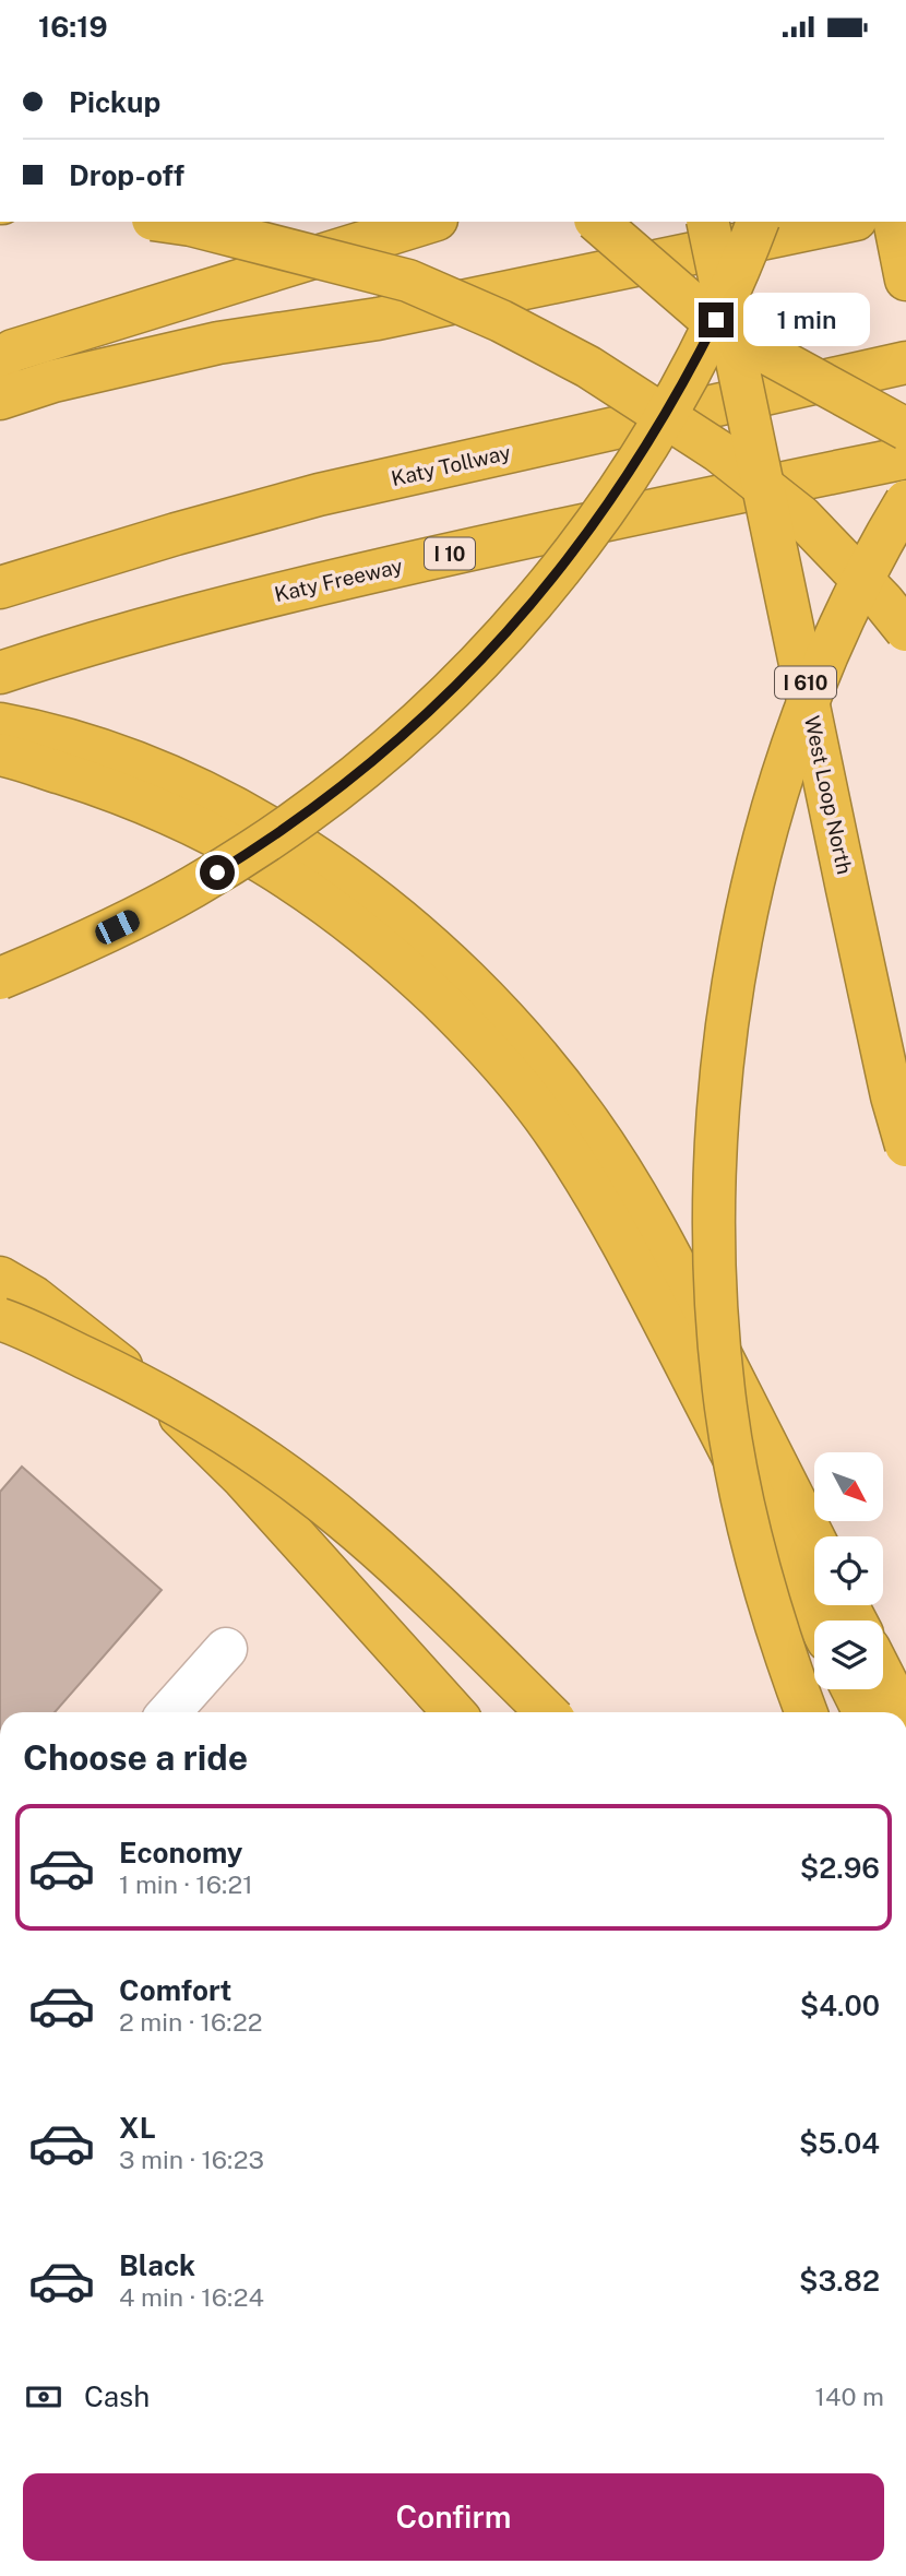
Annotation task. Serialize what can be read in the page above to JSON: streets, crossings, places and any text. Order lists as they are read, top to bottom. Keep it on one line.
{"streets":{"highway":["Katy Tollway","I 10","Katy Freeway","I 610","West Loop North"]},"north":"bottom right","page":{"status":"16:19","banner":["Pickup","Drop-off"],"bubble":"1 min","heading":"Choose a ride","list":[{"name":"Economy","note":"1 min · 16:21","value":"$2.96"},{"name":"Comfort","note":"2 min · 16:22","value":"$4.00"},{"name":"XL","note":"3 min · 16:23","value":"$5.04"},{"name":"Black","note":"4 min · 16:24","value":"$3.82"}],"pay":["Cash","140 m"],"buttons":"Confirm"}}
